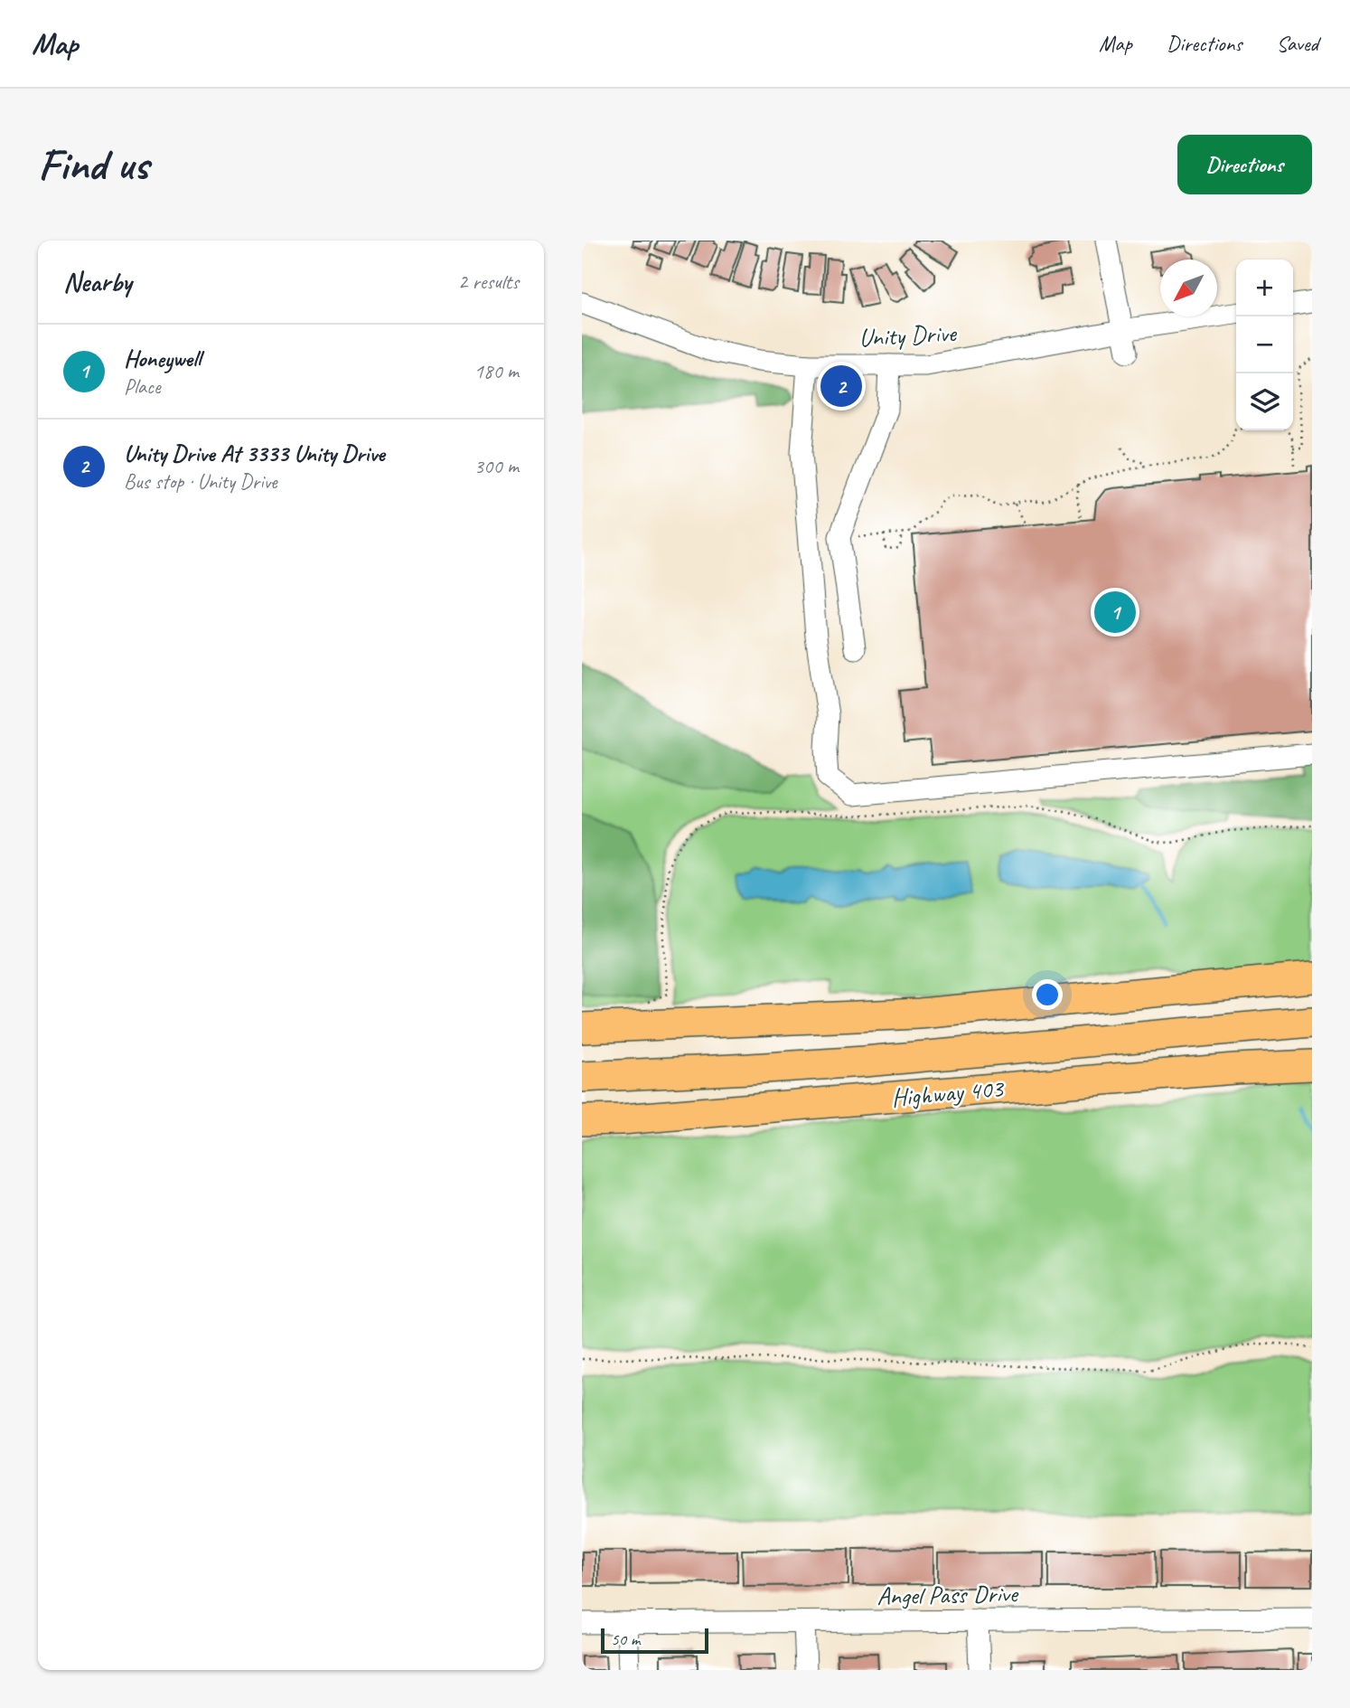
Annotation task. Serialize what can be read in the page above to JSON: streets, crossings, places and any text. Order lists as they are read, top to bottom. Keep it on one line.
{"streets":{"highway":["Highway 403"],"street":["Unity Drive","Angel Pass Drive"]},"scale_bar":"50 m","north":"bottom left","page":{"header":"Map","nav":["Map","Directions","Saved"],"buttons":"Directions","title":"Find us","heading":["Nearby","2 results"],"map_buttons":["+","−"],"list":[{"mark":"1","name":"Honeywell","note":"Place","value":"180 m"},{"mark":"2","name":"Unity Drive At 3333 Unity Drive","note":"Bus stop · Unity Drive","value":"300 m"}],"pins":["2","1"],"scale":"50 m"}}
